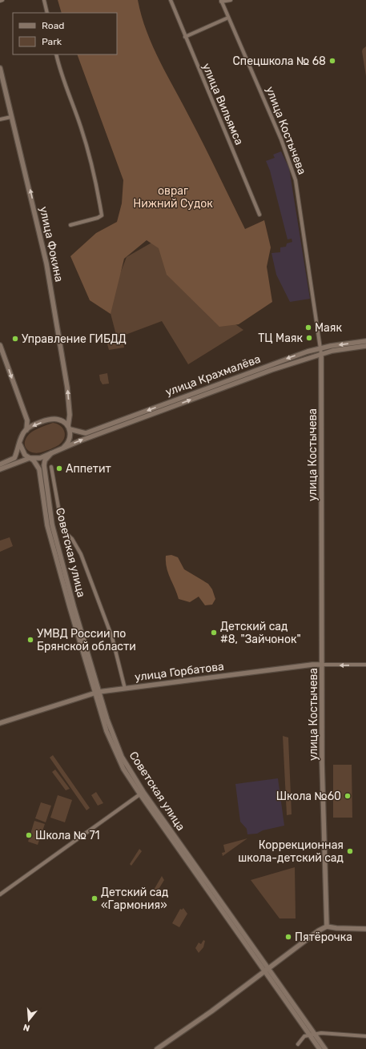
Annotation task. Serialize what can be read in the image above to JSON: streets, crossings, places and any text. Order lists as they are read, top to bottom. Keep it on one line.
{"streets":{"main road":["улица Костычева","улица Фокина","улица Крахмалёва","Советская улица","улица Горбатова"],"street":["улица Вильямса"]},"crossings":[["улица Костычева","улица Крахмалёва"],["улица Костычева","улица Горбатова"],["улица Фокина","улица Крахмалёва"],["улица Фокина","Советская улица"],["улица Крахмалёва","Советская улица"],["Советская улица","улица Горбатова"]],"one_way":["улица Фокина"],"parks":["овраг Нижний Судок"],"places":["Спецшкола № 68","Маяк","ТЦ Маяк","Управление ГИБДД","Аппетит","Детский сад #8, \"Зайчонок\"","УМВД России по Брянской области","Школа №60","Школа № 71","Коррекционная школа-детский сад","Детский сад «Гармония»","Пятёрочка"],"legend":["Road","Park"],"north":"bottom"}
